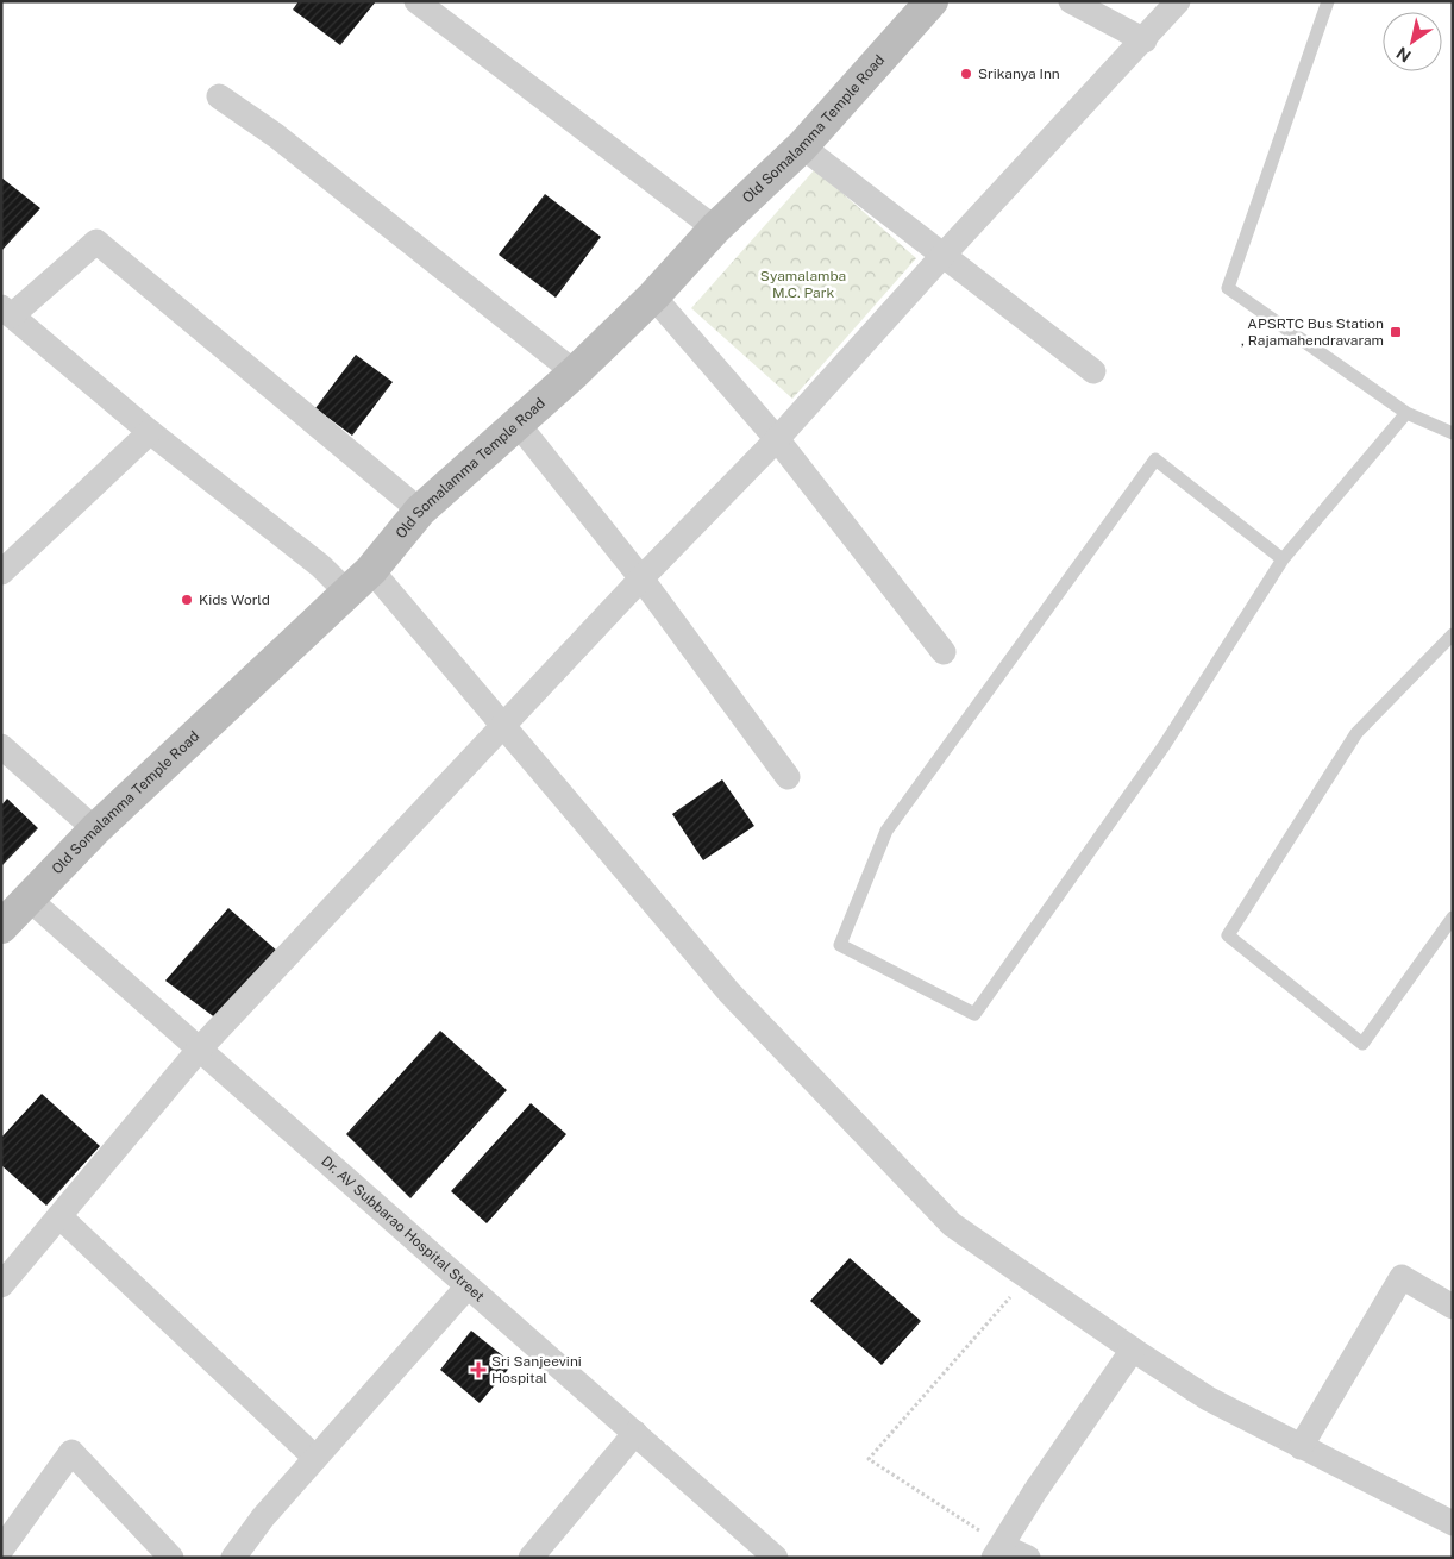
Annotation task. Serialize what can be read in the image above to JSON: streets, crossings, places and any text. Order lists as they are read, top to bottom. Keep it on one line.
{"streets":{"street":["Old Somalamma Temple Road","Dr. AV Subbarao Hospital Street"]},"crossings":[["Old Somalamma Temple Road","Dr. AV Subbarao Hospital Street"]],"parks":["Syamalamba M.C. Park"],"places":{"other":["Srikanya Inn","Kids World"],"transit":["APSRTC Bus Station , Rajamahendravaram"],"health":["Sri Sanjeevini Hospital"]},"north":"bottom left"}
